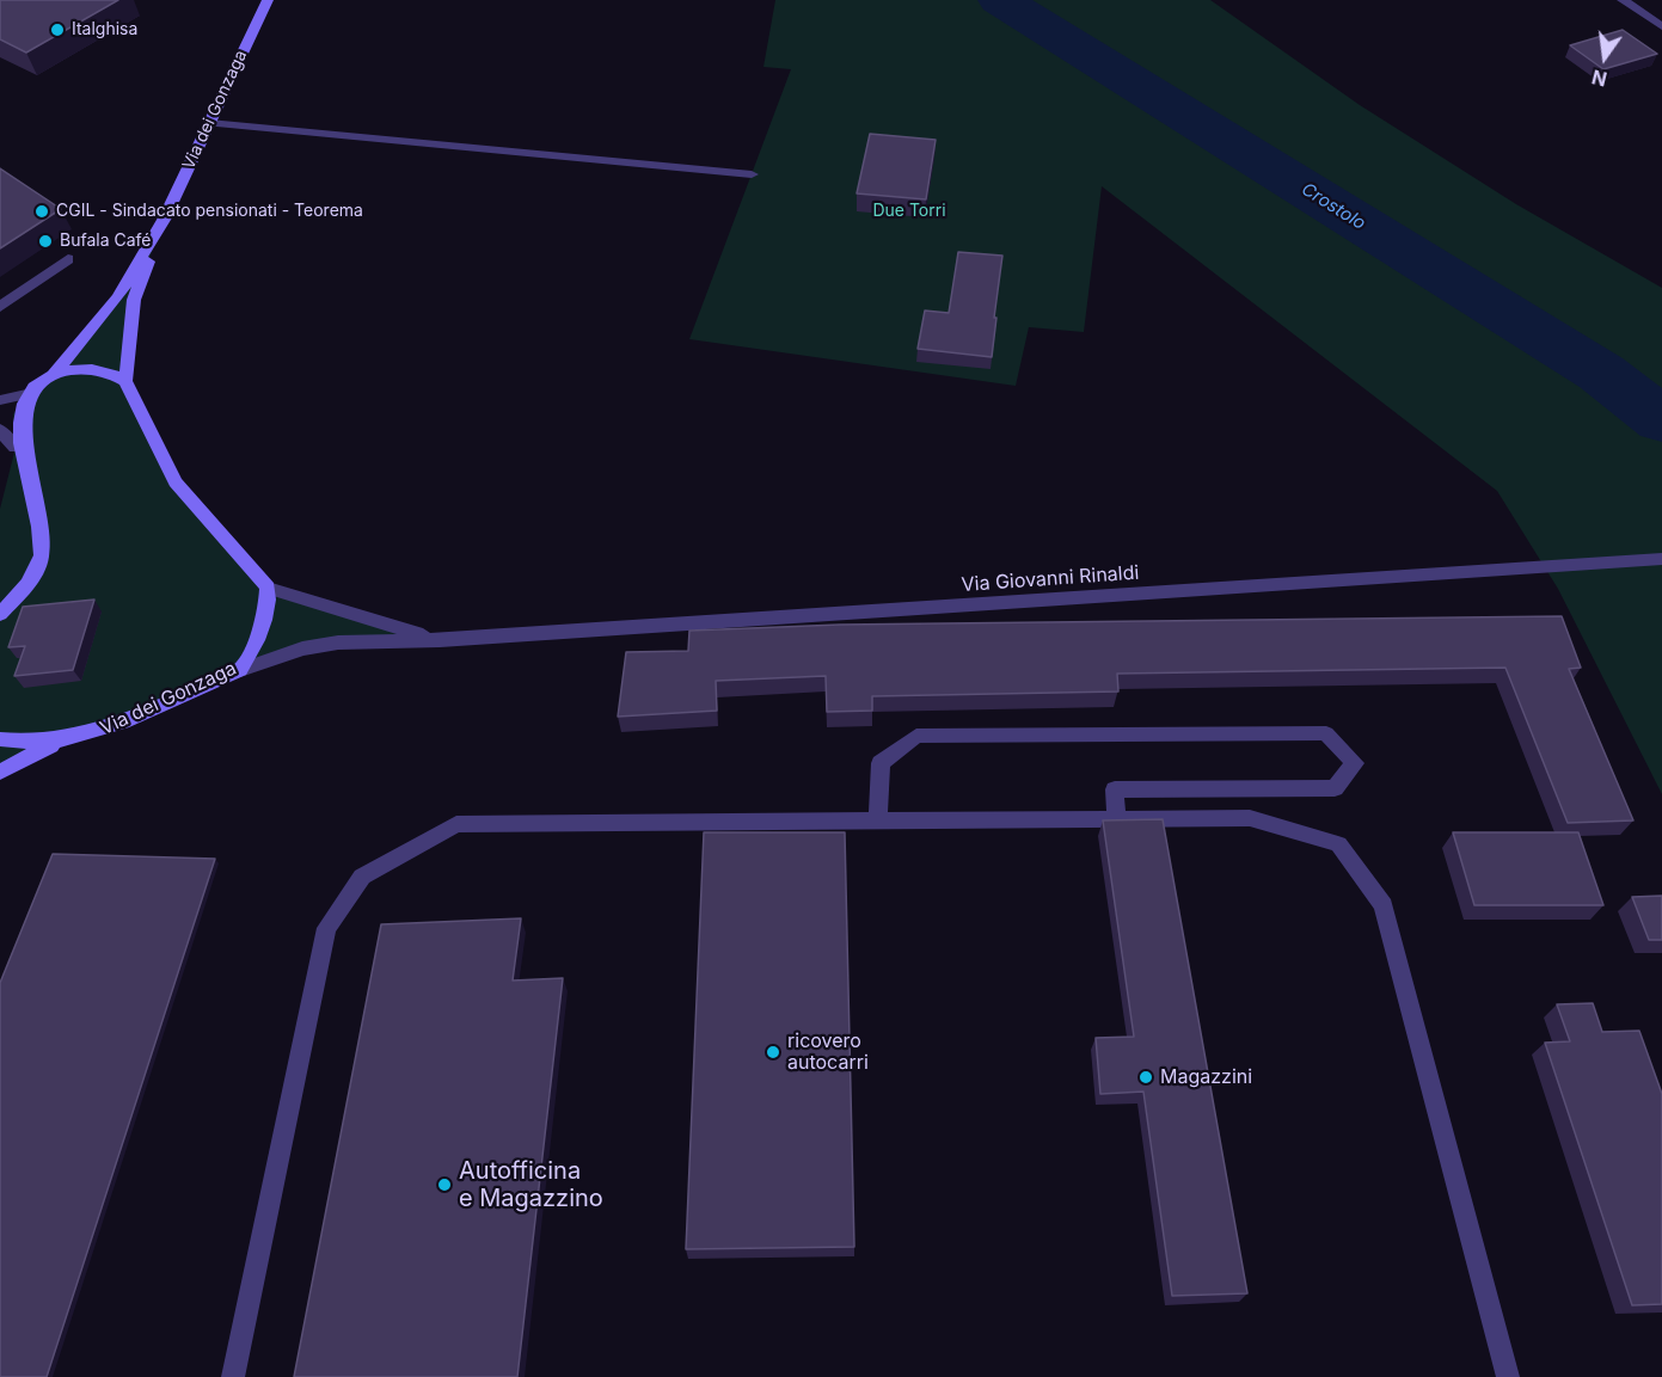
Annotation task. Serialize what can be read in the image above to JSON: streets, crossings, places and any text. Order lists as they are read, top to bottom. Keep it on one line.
{"streets":{"main road":["Via dei Gonzaga"],"street":["Via Giovanni Rinaldi"]},"crossings":[["Via dei Gonzaga","Via Giovanni Rinaldi"]],"water":["Crostolo"],"parks":["Due Torri"],"places":["Italghisa","CGIL - Sindacato pensionati - Teorema","Bufala Café","ricovero autocarri","Magazzini","Autofficina e Magazzino"],"north":"bottom"}
